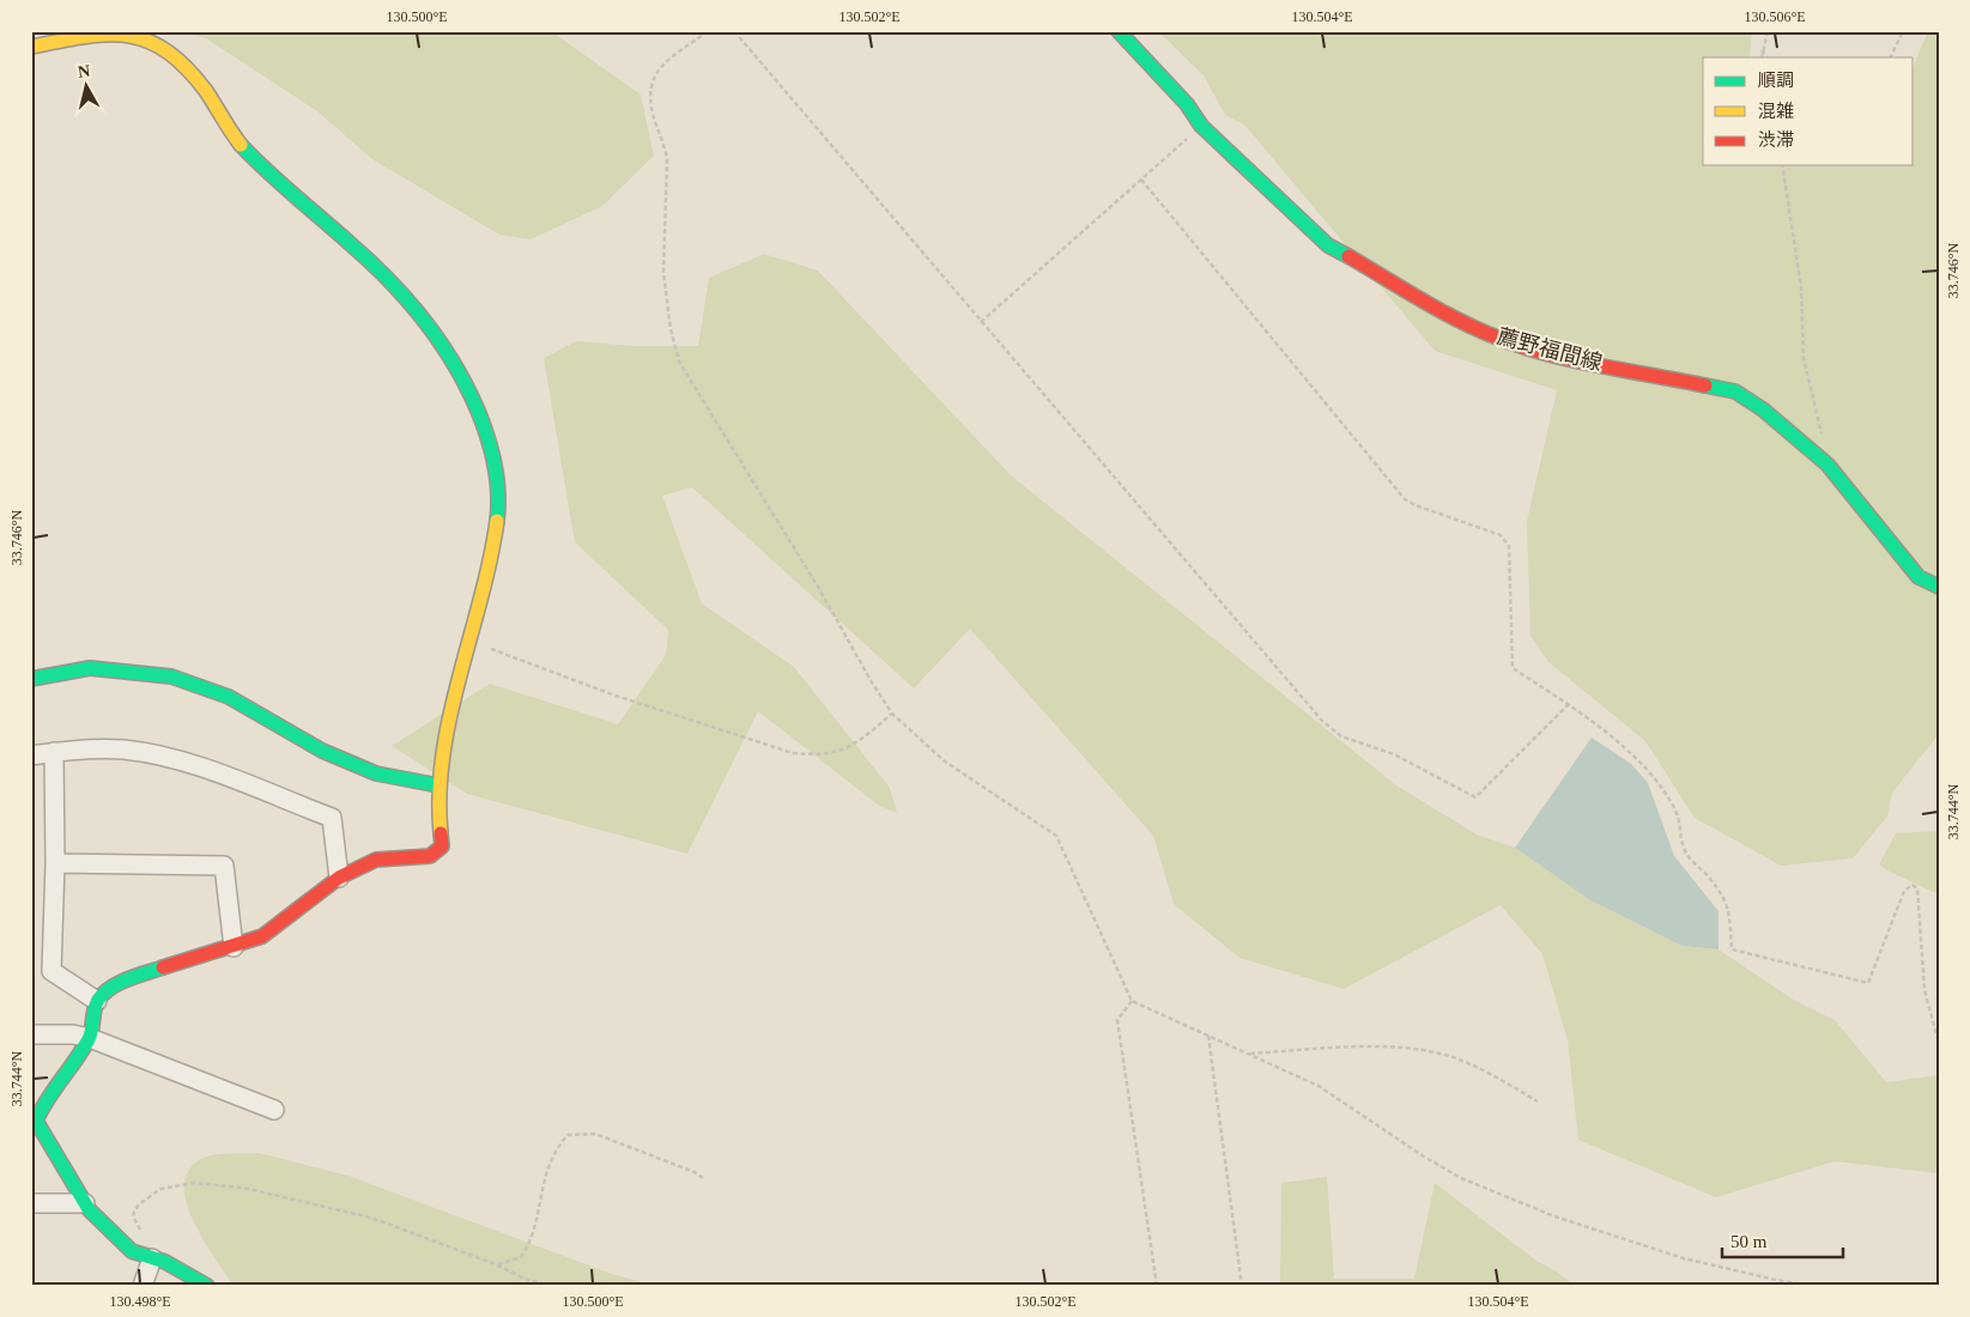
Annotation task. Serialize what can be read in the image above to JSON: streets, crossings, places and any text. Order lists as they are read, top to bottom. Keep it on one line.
{"streets":{"street":["薦野福間線"]},"legend":["順調","混雑","渋滞"],"scale_bar":"50 m","north":"top","coordinates":["130.500°E","130.502°E","130.504°E","130.506°E","33.746°N","33.744°N","130.498°E"]}
